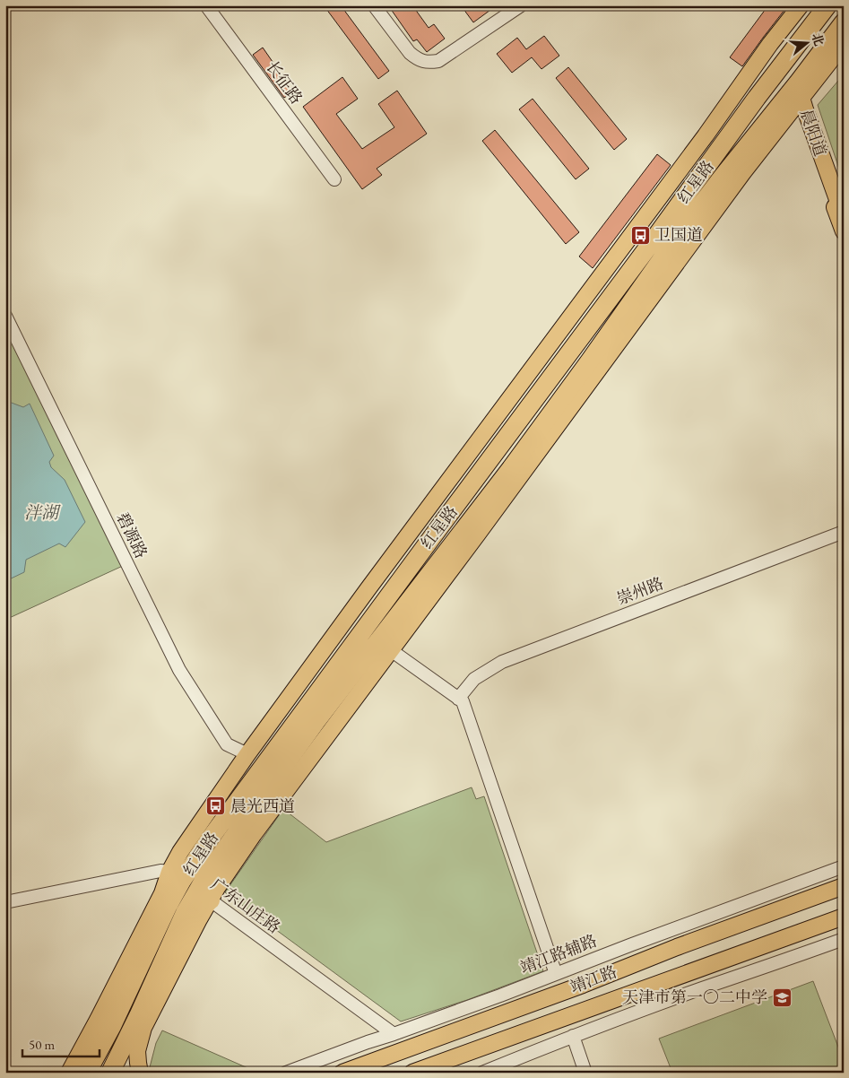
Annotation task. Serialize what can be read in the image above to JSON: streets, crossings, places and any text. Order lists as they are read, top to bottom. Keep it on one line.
{"streets":{"highway":["红星路"],"main road":["晨阳道","靖江路"],"street":["长征路","碧源路","崇州路","广东山庄路","靖江路辅路"]},"crossings":[["晨阳道","红星路"],["红星路","广东山庄路"],["广东山庄路","靖江路辅路"]],"water":["泮湖"],"places":{"bus stop":["卫国道","晨光西道"],"school or university":["天津市第一〇二中学"]},"scale_bar":"50 m","north":"right"}
